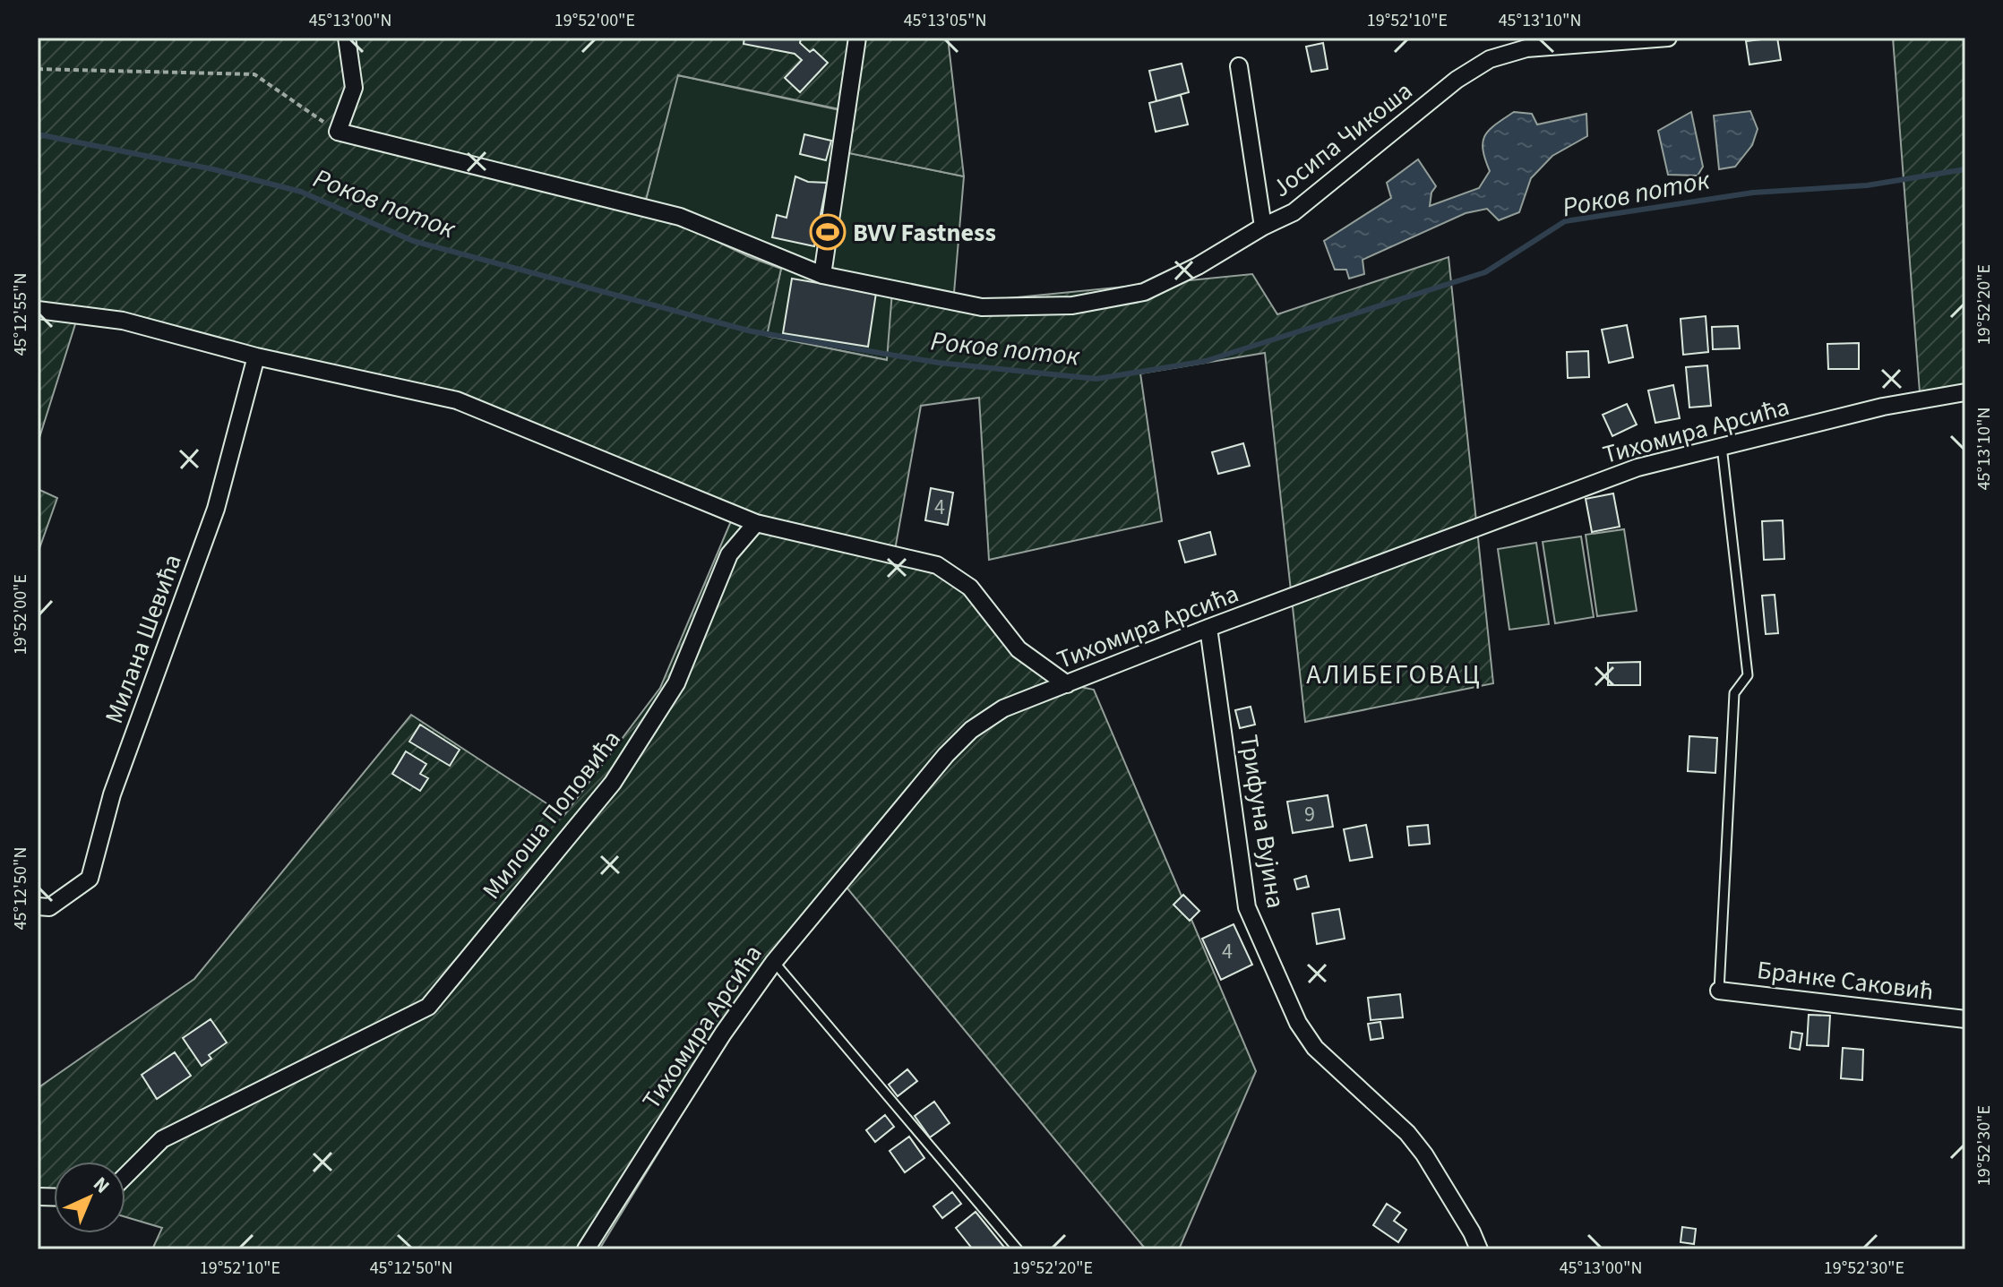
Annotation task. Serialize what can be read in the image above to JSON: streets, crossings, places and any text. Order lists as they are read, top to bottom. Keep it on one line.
{"streets":{"street":["Јосипа Чикоша","Тихомира Арсића","Милана Шевића","Милоша Поповића","Трифуна Вујина","Бранке Саковић"]},"crossings":[["Тихомира Арсића","Трифуна Вујина"]],"districts":["АЛИБЕГОВАЦ"],"water":["Роков поток"],"places":{"sports":["BVV Fastness"]},"house_numbers":["4","9","4"],"north":"top right","coordinates":["45°13'00\"N","19°52'00\"E","45°13'05\"N","19°52'10\"E","45°13'10\"N","19°52'20\"E","45°12'55\"N","45°12'50\"N","19°52'30\"E"]}
